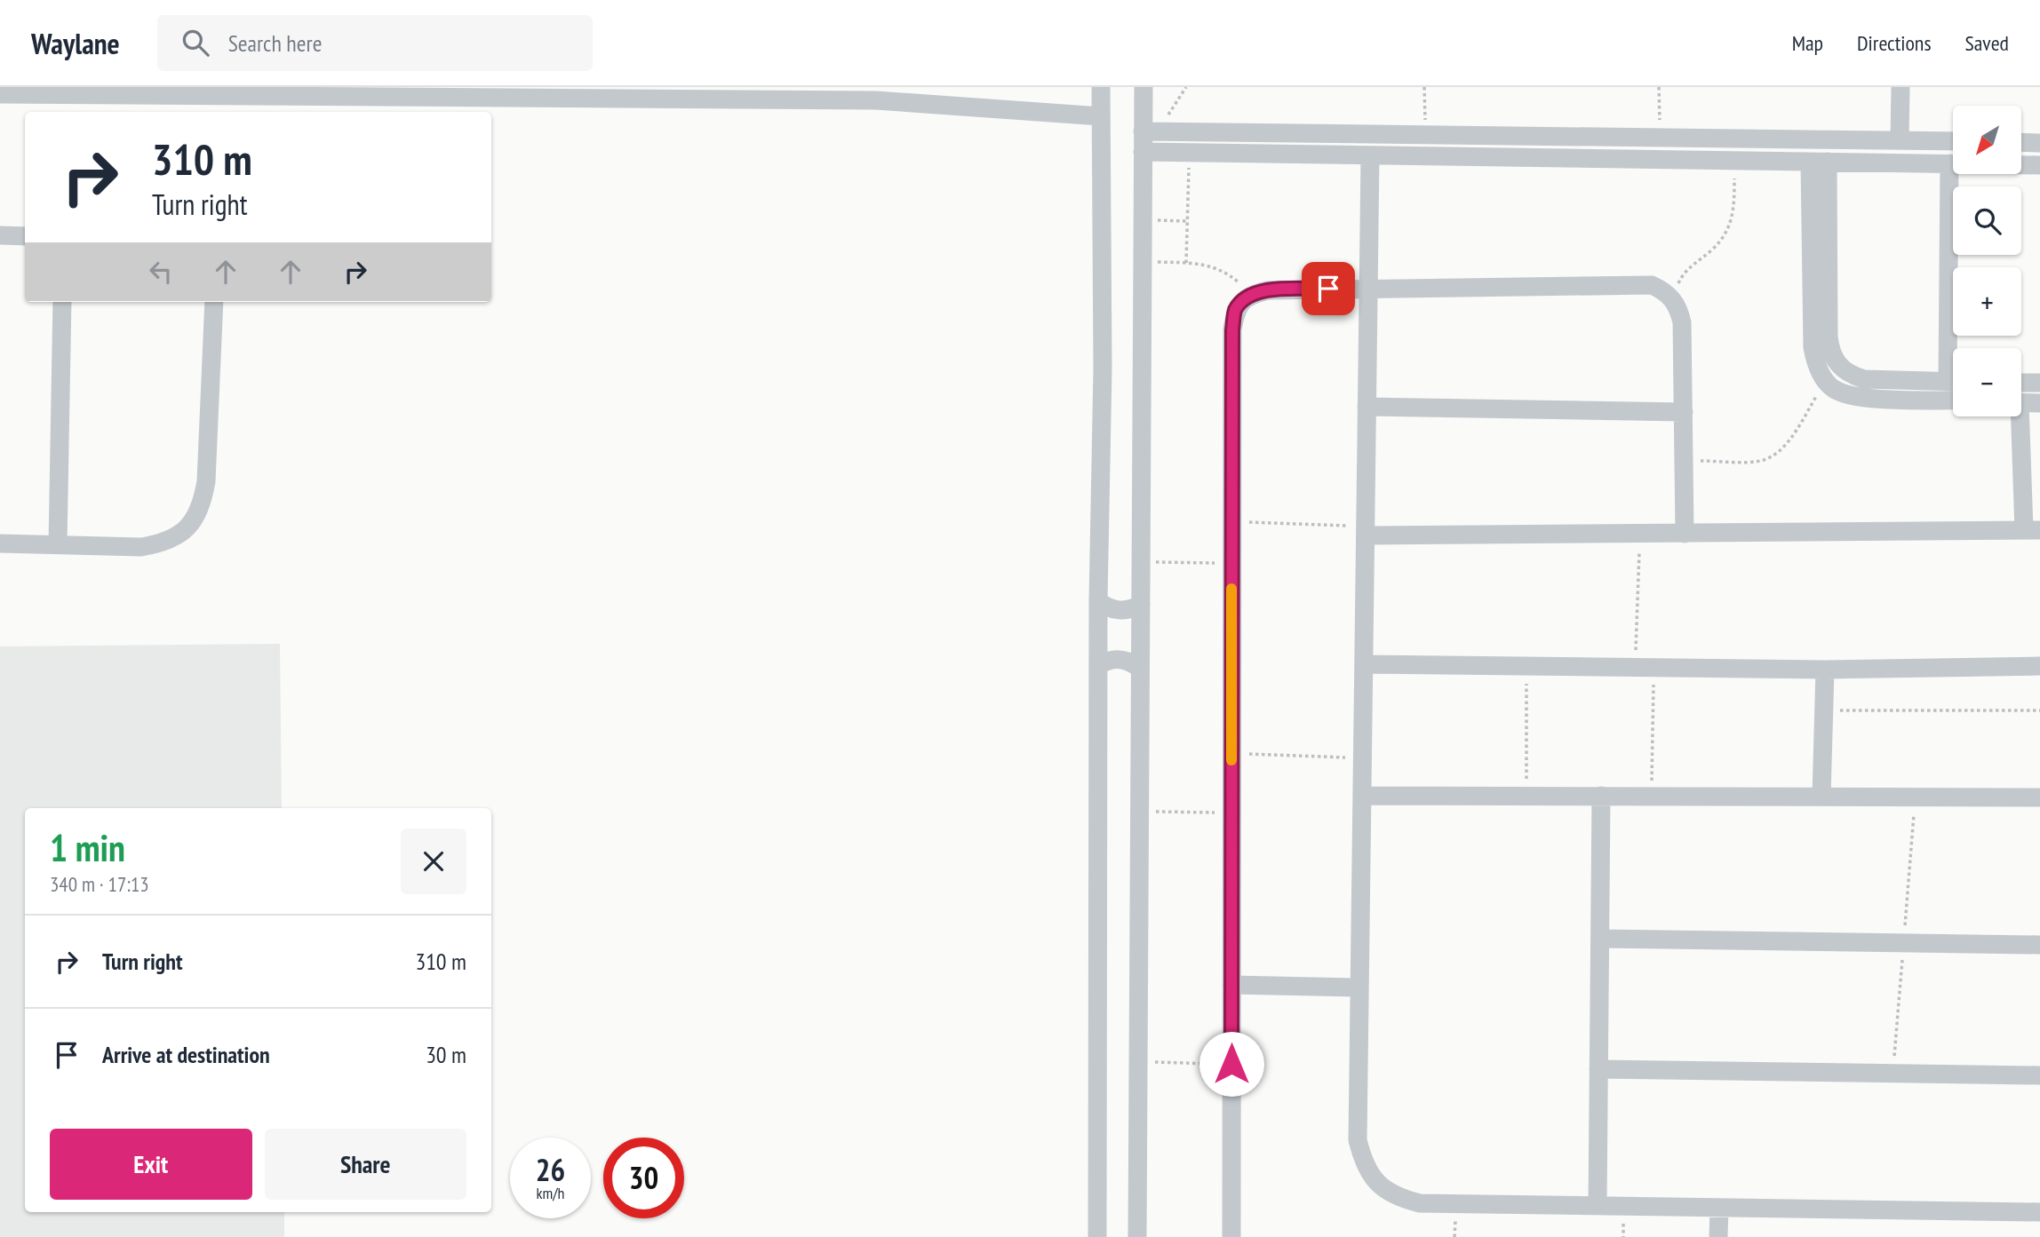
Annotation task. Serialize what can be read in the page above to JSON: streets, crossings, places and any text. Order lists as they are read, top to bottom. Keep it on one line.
{"north":"bottom left","page":{"header":"Waylane","search":"Search here","nav":["Map","Directions","Saved"],"map_buttons":["+","−"],"turn":["310 m","Turn right"],"heading":["1 min","340 m · 17:13"],"list":[{"name":"Turn right","value":"310 m"},{"name":"Arrive at destination","value":"30 m"}],"buttons":["Exit","Share"],"speed":"26 km/h","limit":"30"}}
